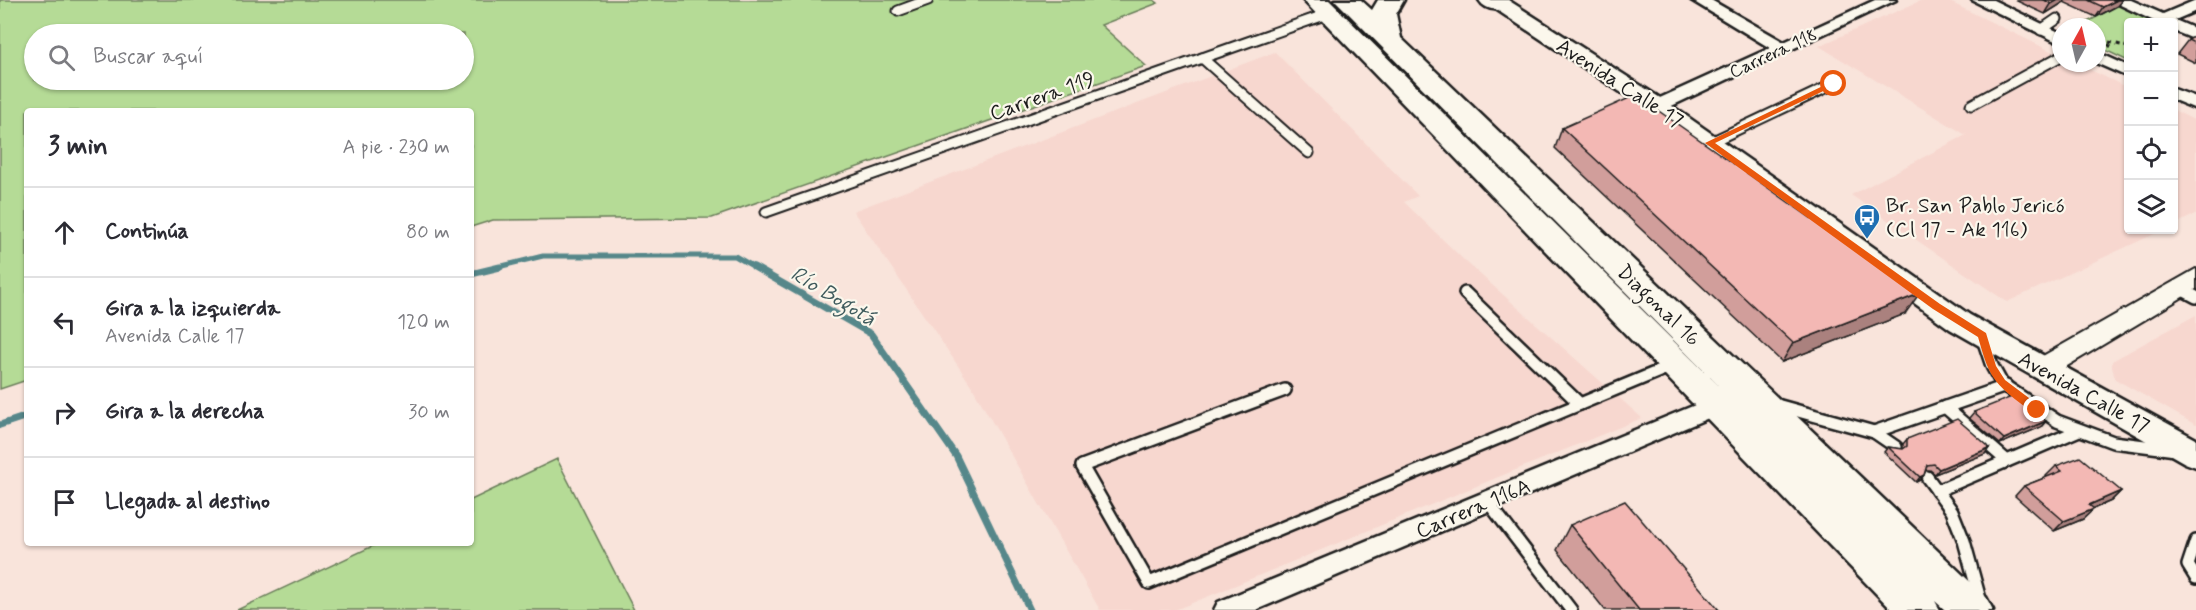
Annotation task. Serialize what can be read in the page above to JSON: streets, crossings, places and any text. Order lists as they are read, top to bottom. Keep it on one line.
{"streets":{"main road":["Avenida Calle 17","Diagonal 16"],"street":["Carrera 118","Carrera 116A"],"lane":["Carrera 119"]},"crossings":[["Carrera 118","Avenida Calle 17"],["Carrera 119","Diagonal 16"],["Diagonal 16","Carrera 116A"]],"water":["Río Bogotá"],"places":{"bus stop":["Br. San Pablo Jericó (Cl 17 - Ak 116)"]},"north":"top","page":{"map_buttons":["+","−"],"search":"Buscar aquí","heading":["3 min","A pie · 230 m"],"list":[["Continúa","80 m"],["Gira a la izquierda","Avenida Calle 17","120 m"],["Gira a la derecha","30 m"],"Llegada al destino"]}}
